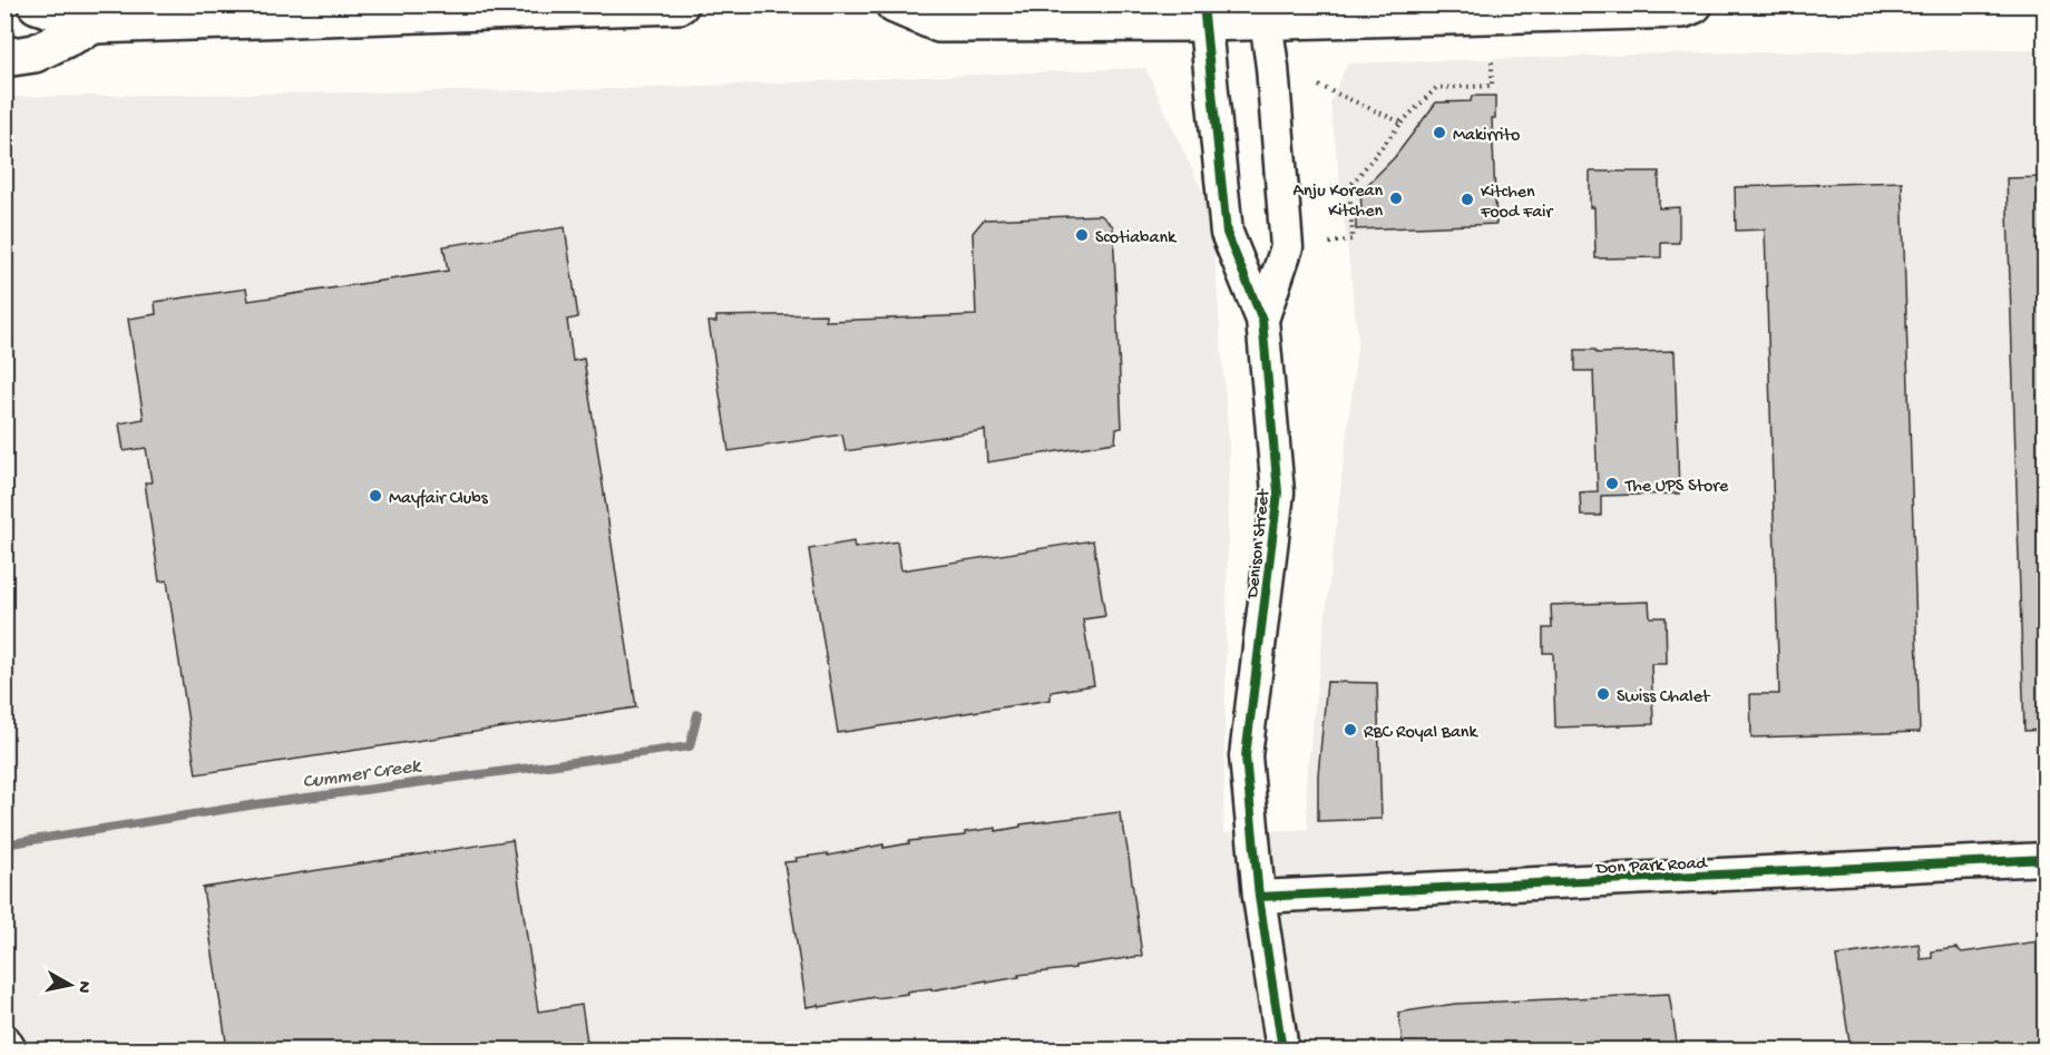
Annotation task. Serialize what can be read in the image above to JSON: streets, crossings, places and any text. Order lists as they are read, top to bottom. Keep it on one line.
{"streets":{"street":["Denison Street","Don Park Road"]},"crossings":[["Denison Street","Don Park Road"]],"water":["Cummer Creek"],"places":["Makirrito","Anju Korean Kitchen","Kitchen Food Fair","Scotiabank","The UPS Store","Mayfair Clubs","Swiss Chalet","RBC Royal Bank"],"north":"right"}
